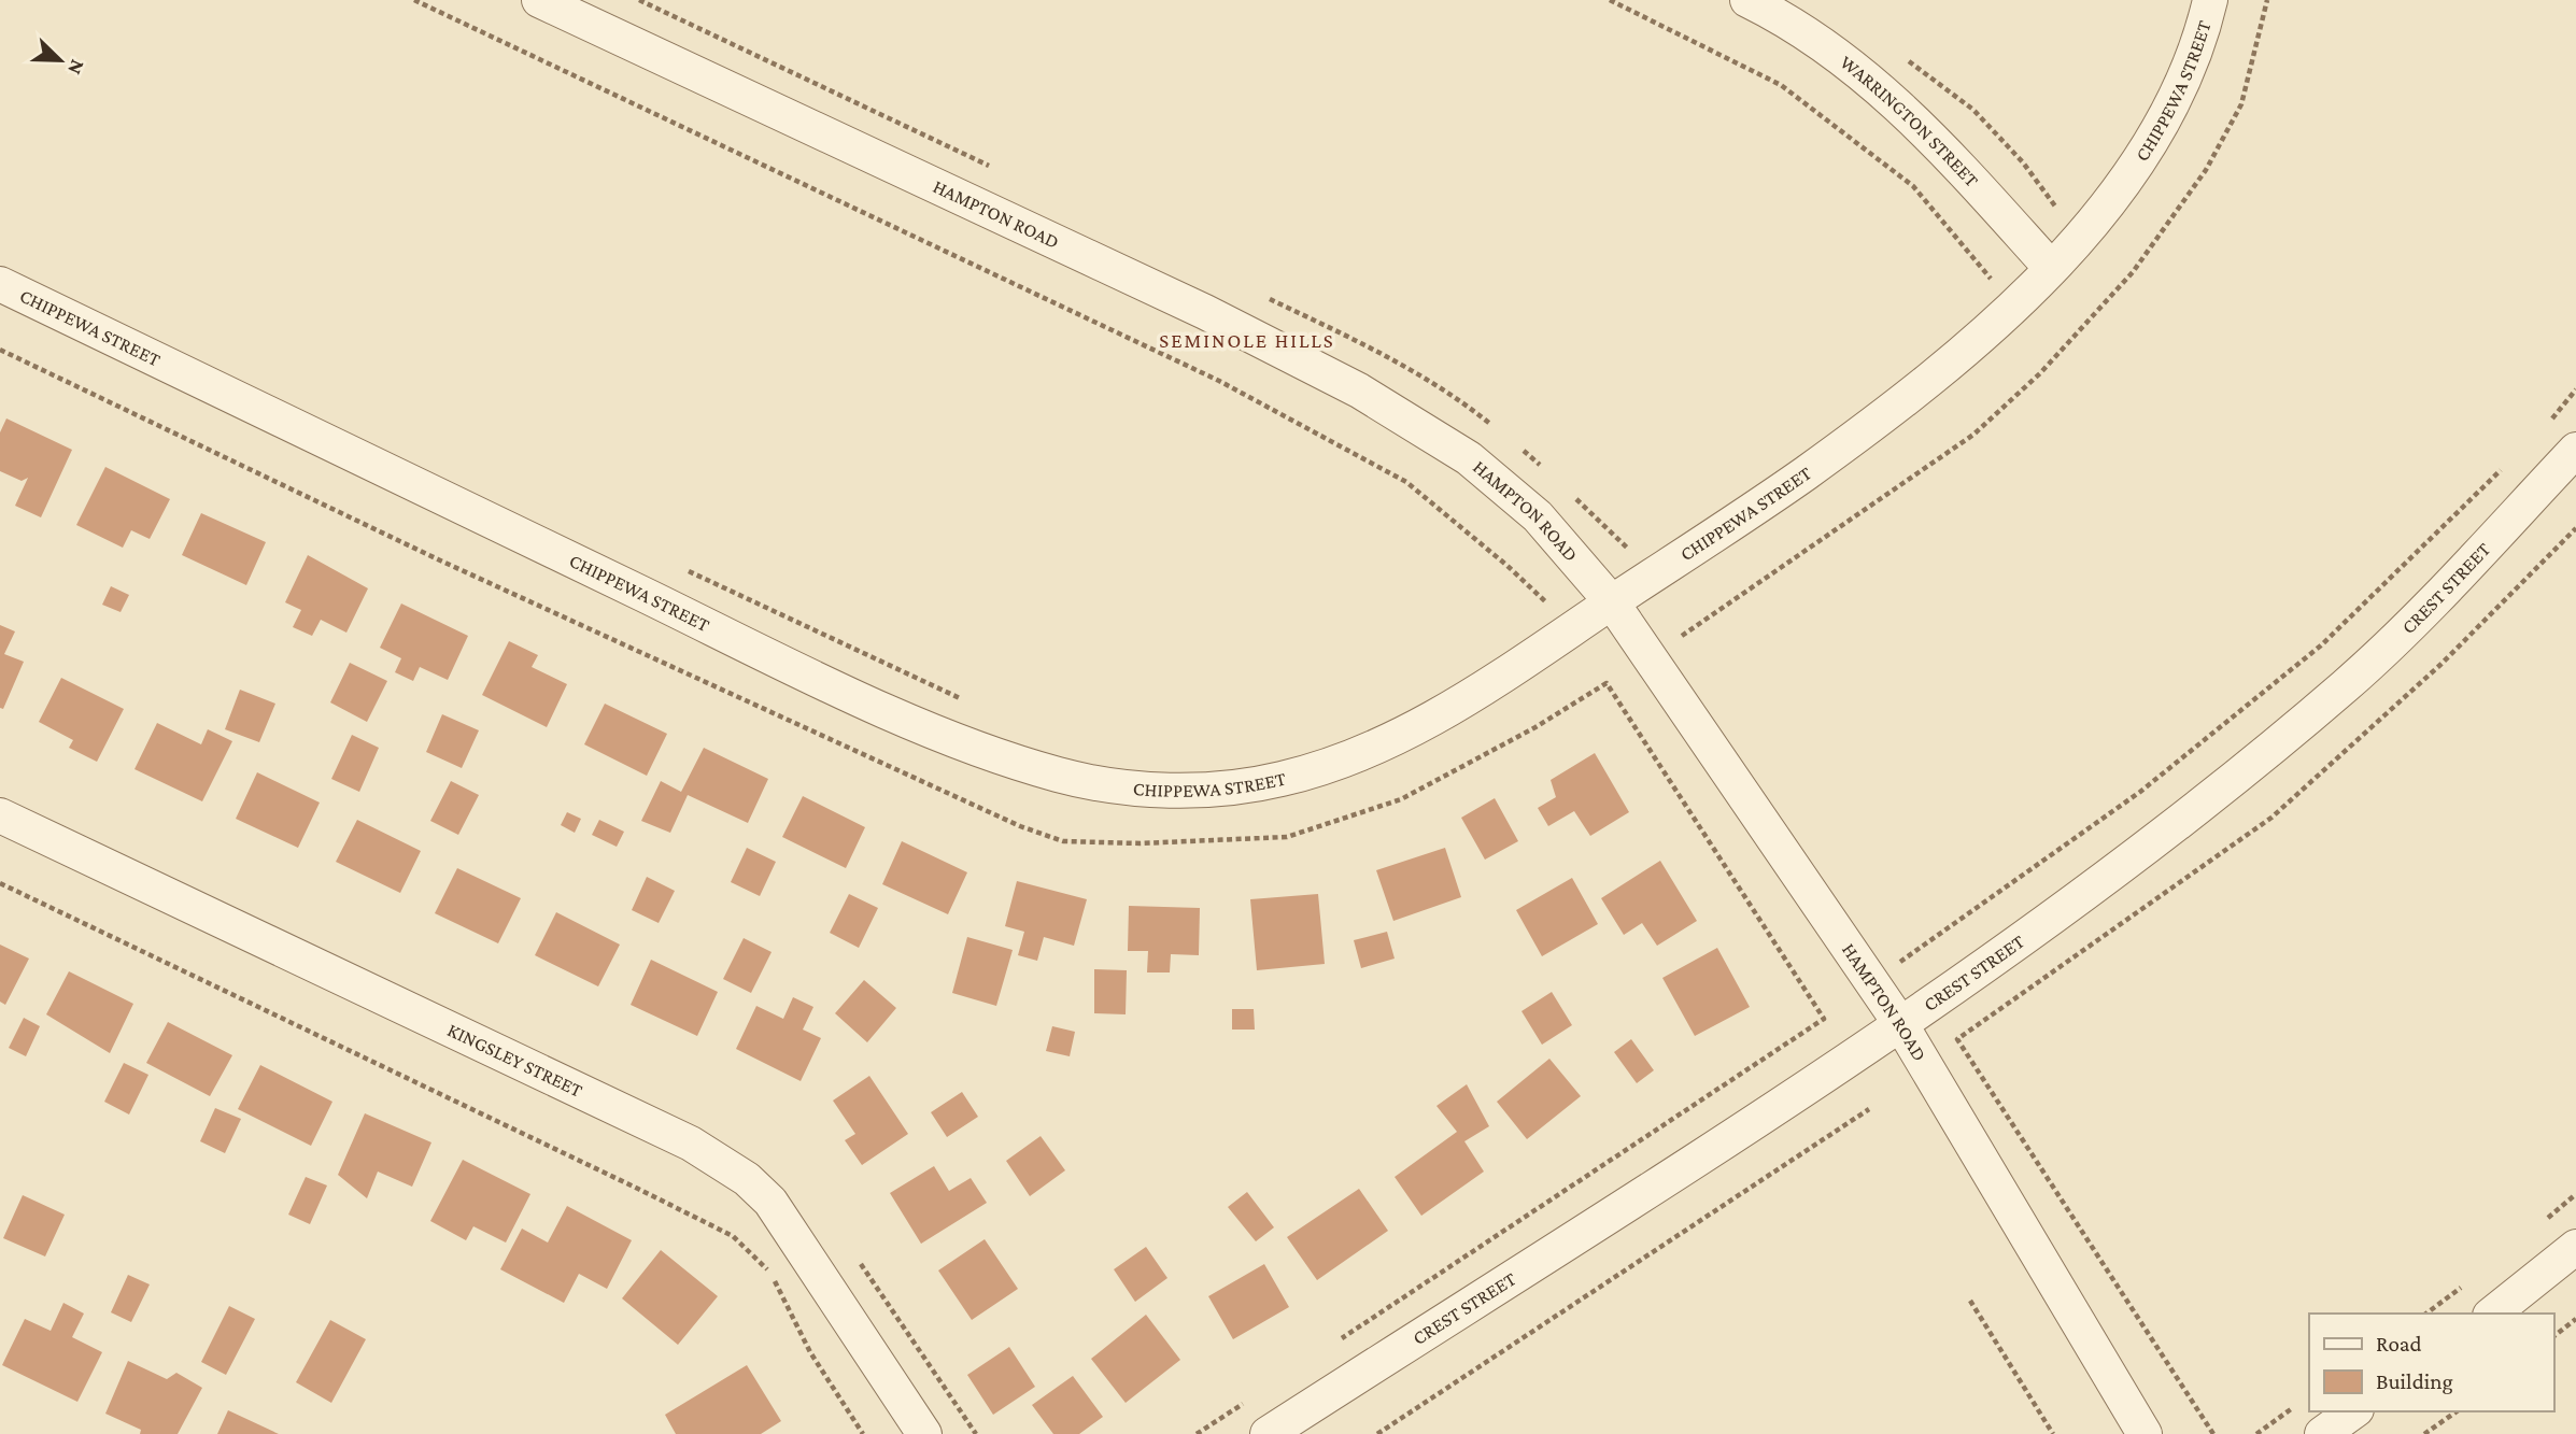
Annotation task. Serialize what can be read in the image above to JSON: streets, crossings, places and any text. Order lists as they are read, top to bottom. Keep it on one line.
{"streets":{"street":["CHIPPEWA STREET","WARRINGTON STREET","HAMPTON ROAD","CREST STREET","KINGSLEY STREET"]},"crossings":[["CHIPPEWA STREET","WARRINGTON STREET"],["CHIPPEWA STREET","HAMPTON ROAD"],["HAMPTON ROAD","CREST STREET"]],"districts":["SEMINOLE HILLS"],"legend":["Road","Building"],"north":"bottom right"}
